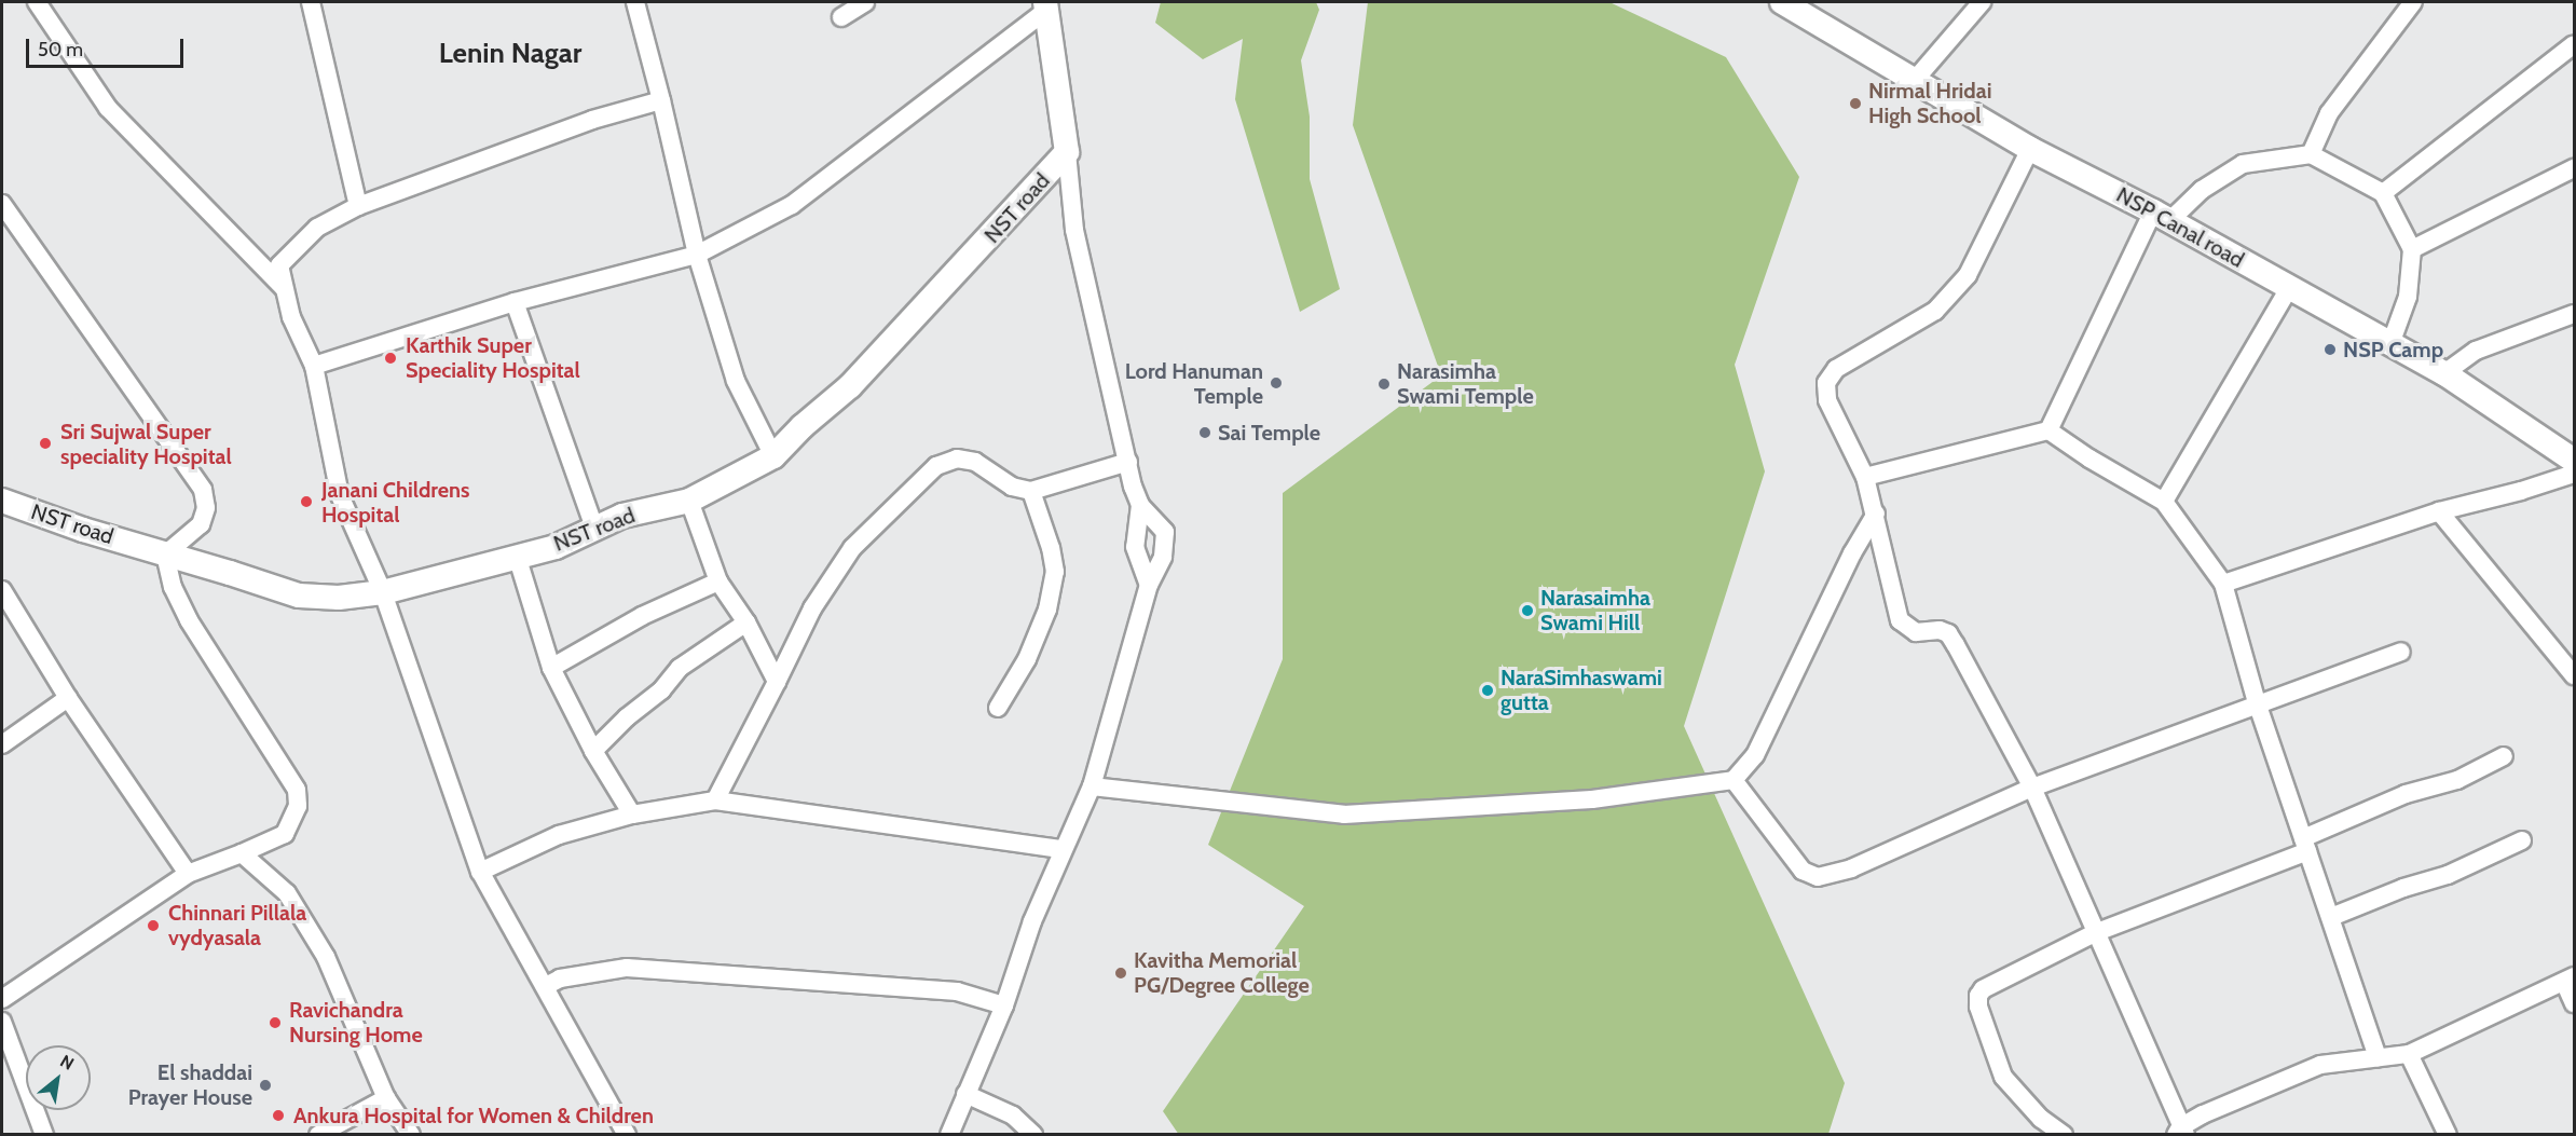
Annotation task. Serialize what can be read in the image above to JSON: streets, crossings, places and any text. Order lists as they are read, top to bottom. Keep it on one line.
{"streets":{"street":["NST road","NSP Canal road"]},"districts":["Lenin Nagar"],"places":["Nirmal Hridai High School","NSP Camp","Karthik Super Speciality Hospital","Lord Hanuman Temple","Narasimha Swami Temple","Sai Temple","Sri Sujwal Super speciality Hospital","Janani Childrens Hospital","Narasaimha Swami Hill","NaraSimhaswami gutta","Chinnari Pillala vydyasala","Kavitha Memorial PG/Degree College","Ravichandra Nursing Home","El shaddai Prayer House","Ankura Hospital for Women & Children"],"scale_bar":"50 m","north":"top right"}
